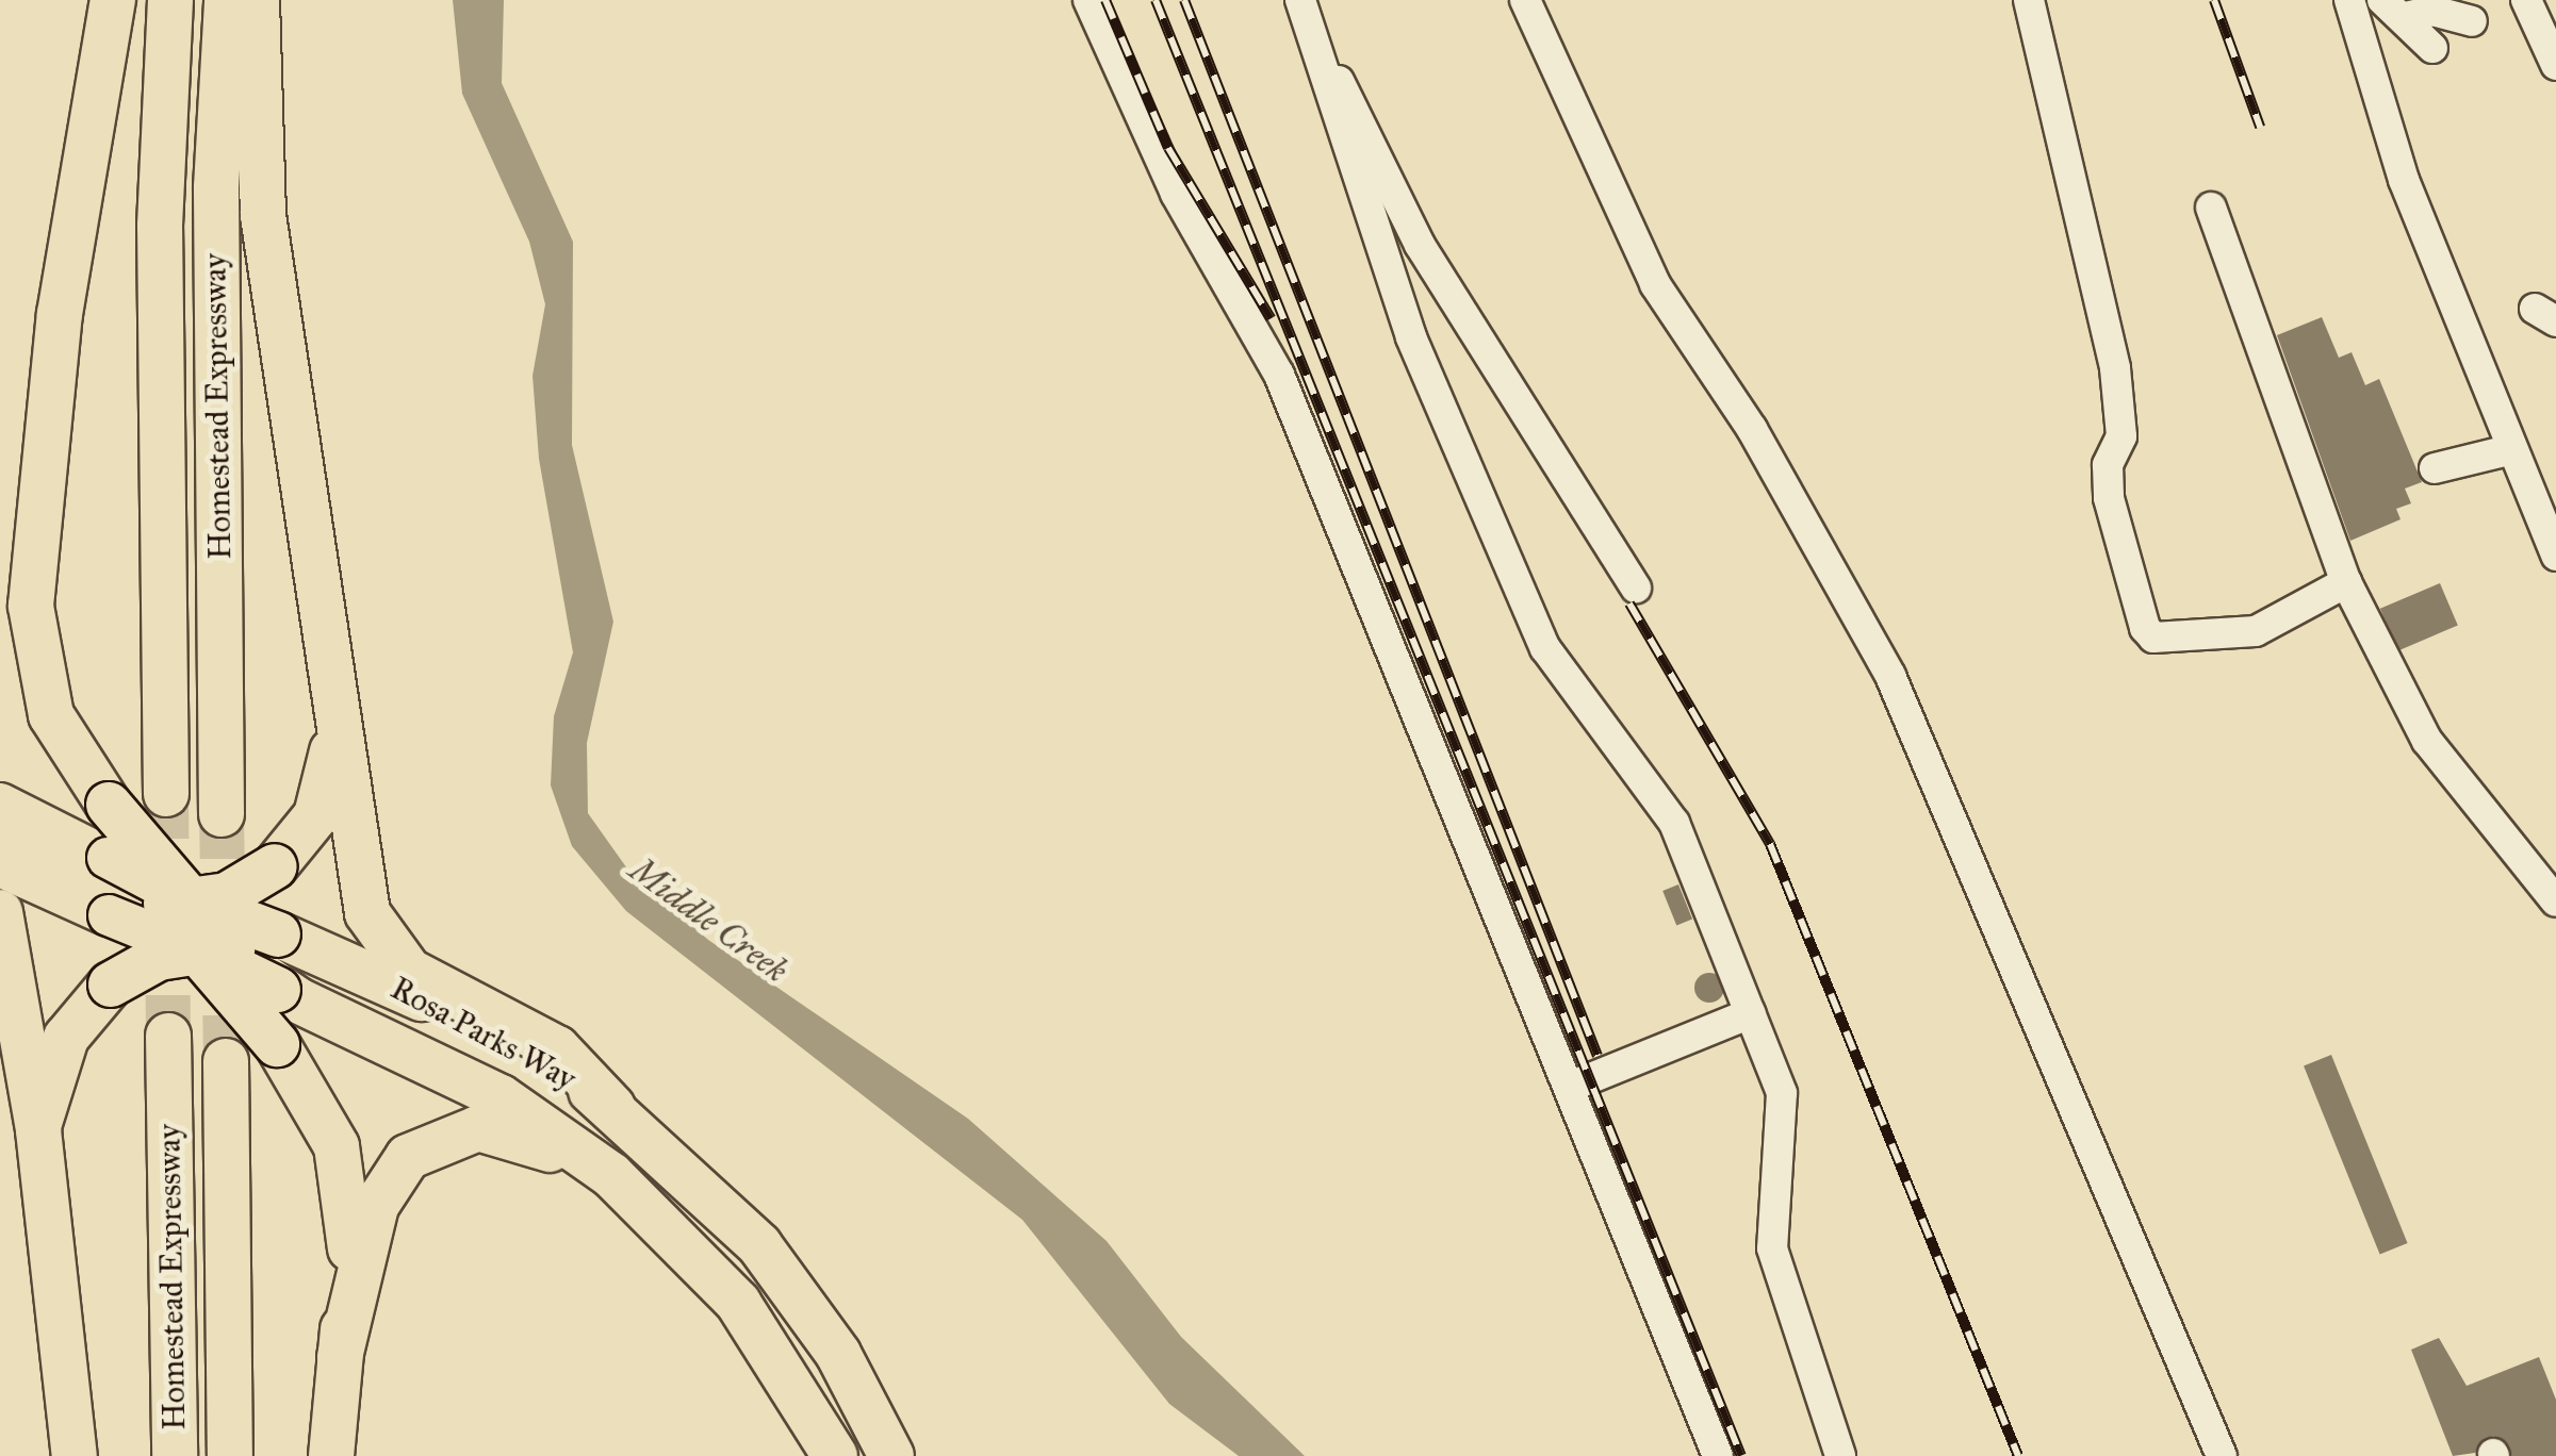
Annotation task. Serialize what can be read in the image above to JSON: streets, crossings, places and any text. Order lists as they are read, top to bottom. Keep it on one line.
{"streets":{"highway":["Homestead Expressway","Rosa Parks Way"]},"water":["Middle Creek"]}
